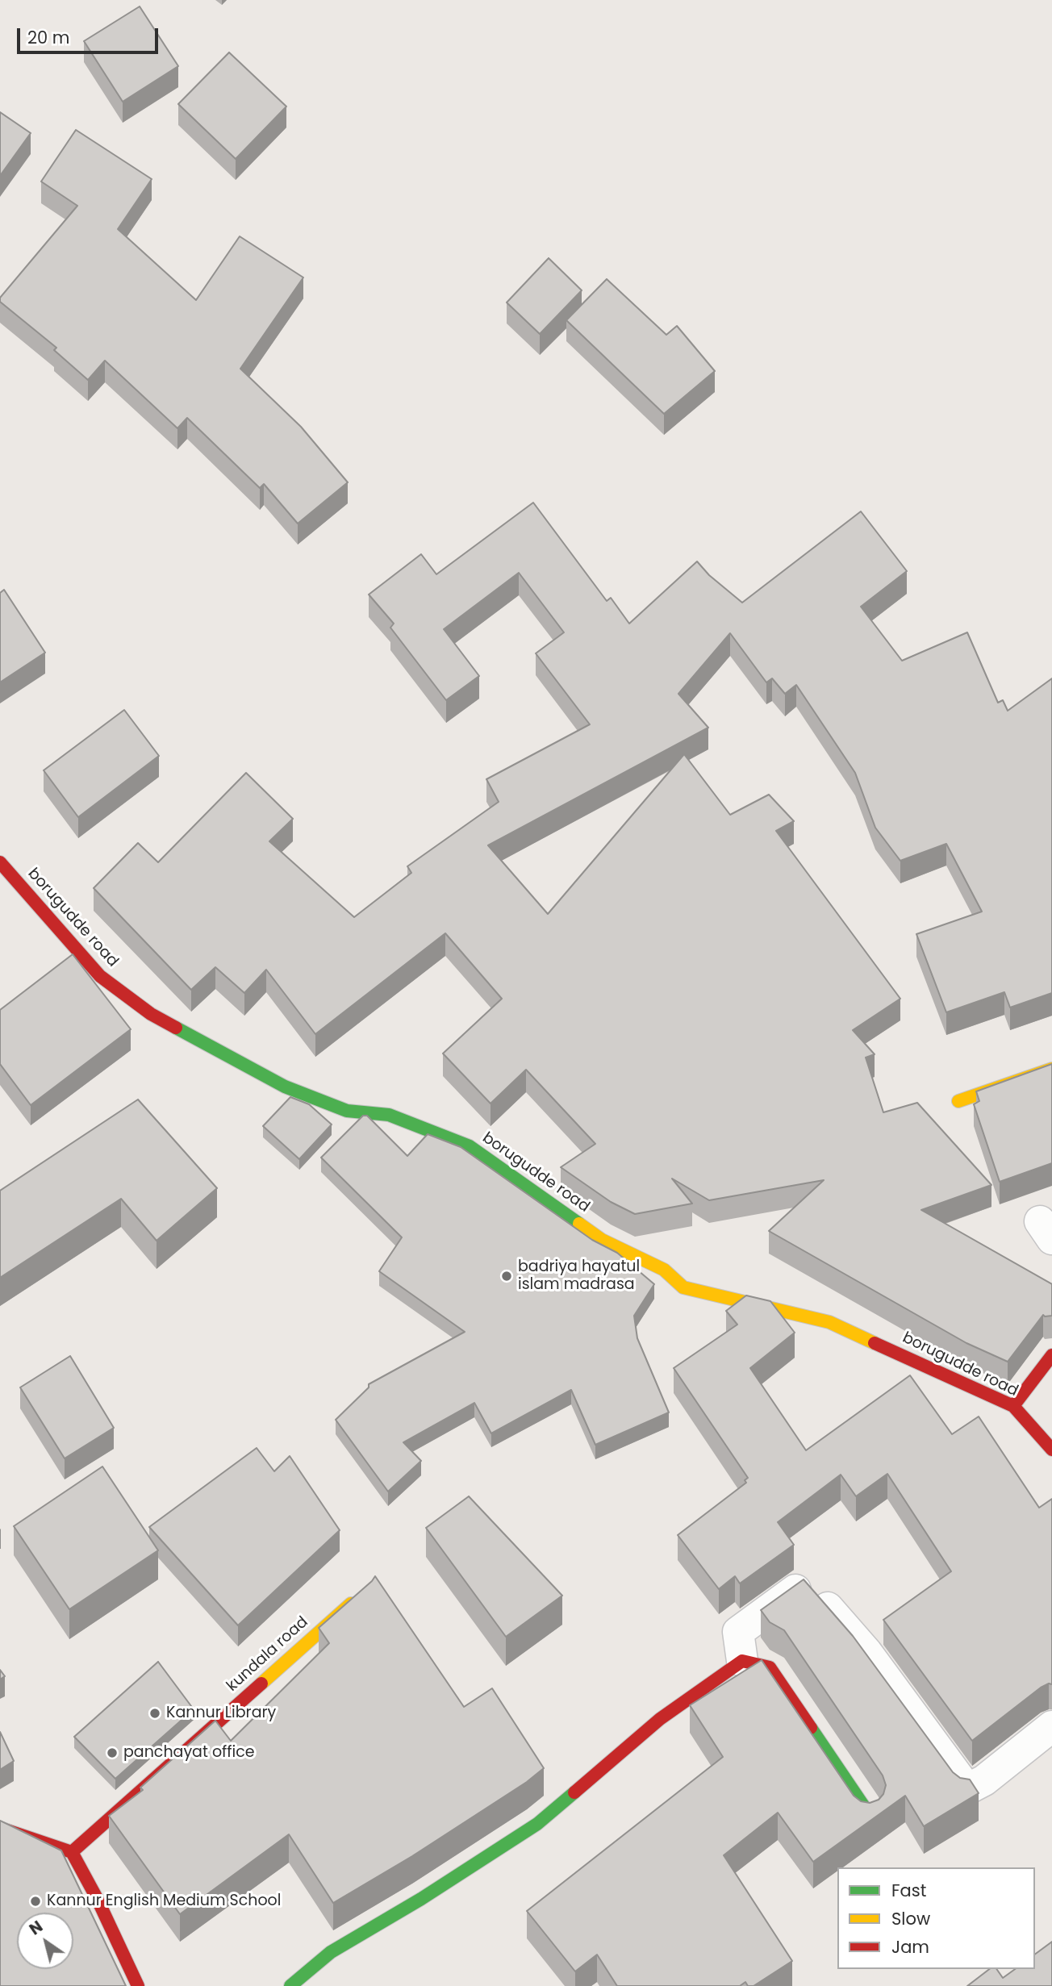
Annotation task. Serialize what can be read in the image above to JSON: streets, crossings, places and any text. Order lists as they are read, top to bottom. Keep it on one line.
{"streets":{"main road":["borugudde road","kundala road"]},"places":["badriya hayatul islam madrasa","Kannur Library","panchayat office","Kannur English Medium School"],"legend":["Fast","Slow","Jam"],"scale_bar":"20 m","north":"top left"}
